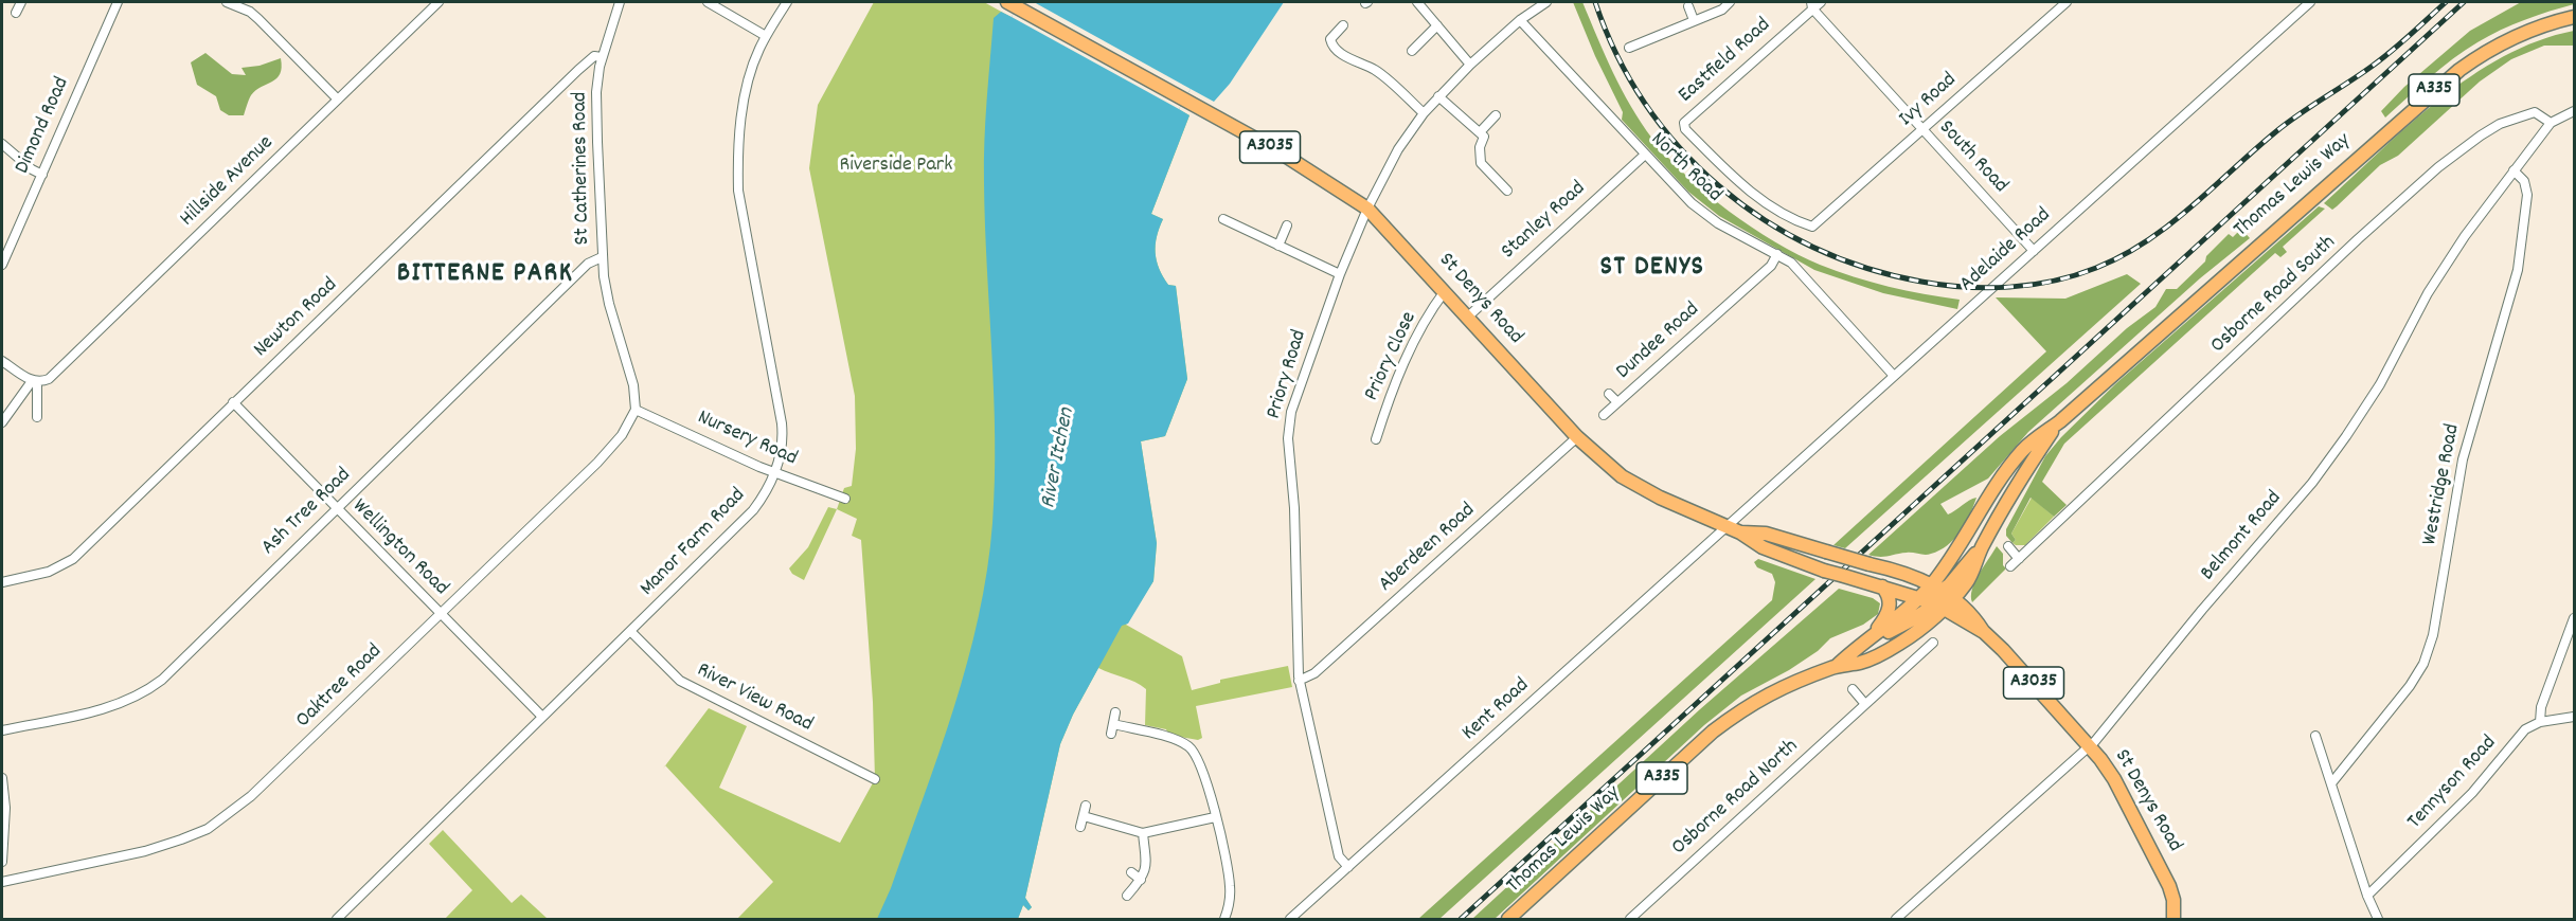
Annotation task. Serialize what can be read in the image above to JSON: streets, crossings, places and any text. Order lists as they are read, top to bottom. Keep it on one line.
{"streets":{"main road":["A335","A3035","Thomas Lewis Way","St Denys Road"],"street":["Eastfield Road","Ivy Road","Dimond Road","South Road","St Catherines Road","North Road","Hillside Avenue","Stanley Road","Adelaide Road","Osborne Road South","Newton Road","Dundee Road","Priory Close","Priory Road","Nursery Road","Westridge Road","Ash Tree Road","Belmont Road","Manor Farm Road","Wellington Road","Aberdeen Road","Oaktree Road","River View Road","Kent Road","Tennyson Road","Osborne Road North"]},"crossings":[["Eastfield Road","Ivy Road"],["Eastfield Road","South Road"],["Ivy Road","South Road"],["South Road","Adelaide Road"],["St Catherines Road","Newton Road"],["St Catherines Road","Nursery Road"],["St Catherines Road","Ash Tree Road"],["St Catherines Road","Oaktree Road"],["North Road","Stanley Road"],["North Road","Adelaide Road"],["North Road","Dundee Road"],["North Road","Priory Road"],["Thomas Lewis Way","St Denys Road"],["Stanley Road","St Denys Road"],["Adelaide Road","St Denys Road"],["Adelaide Road","Kent Road"],["Osborne Road South","Belmont Road"],["St Denys Road","Priory Close"],["St Denys Road","Priory Road"],["St Denys Road","Belmont Road"],["St Denys Road","Aberdeen Road"],["St Denys Road","Kent Road"],["Newton Road","Wellington Road"],["Priory Road","Aberdeen Road"],["Priory Road","Kent Road"],["Nursery Road","Manor Farm Road"],["Nursery Road","Oaktree Road"],["Westridge Road","Belmont Road"],["Ash Tree Road","Wellington Road"],["Manor Farm Road","Wellington Road"],["Manor Farm Road","River View Road"],["Wellington Road","Oaktree Road"]],"districts":["ST DENYS","BITTERNE PARK"],"water":["River Itchen"],"parks":["Riverside Park"]}
